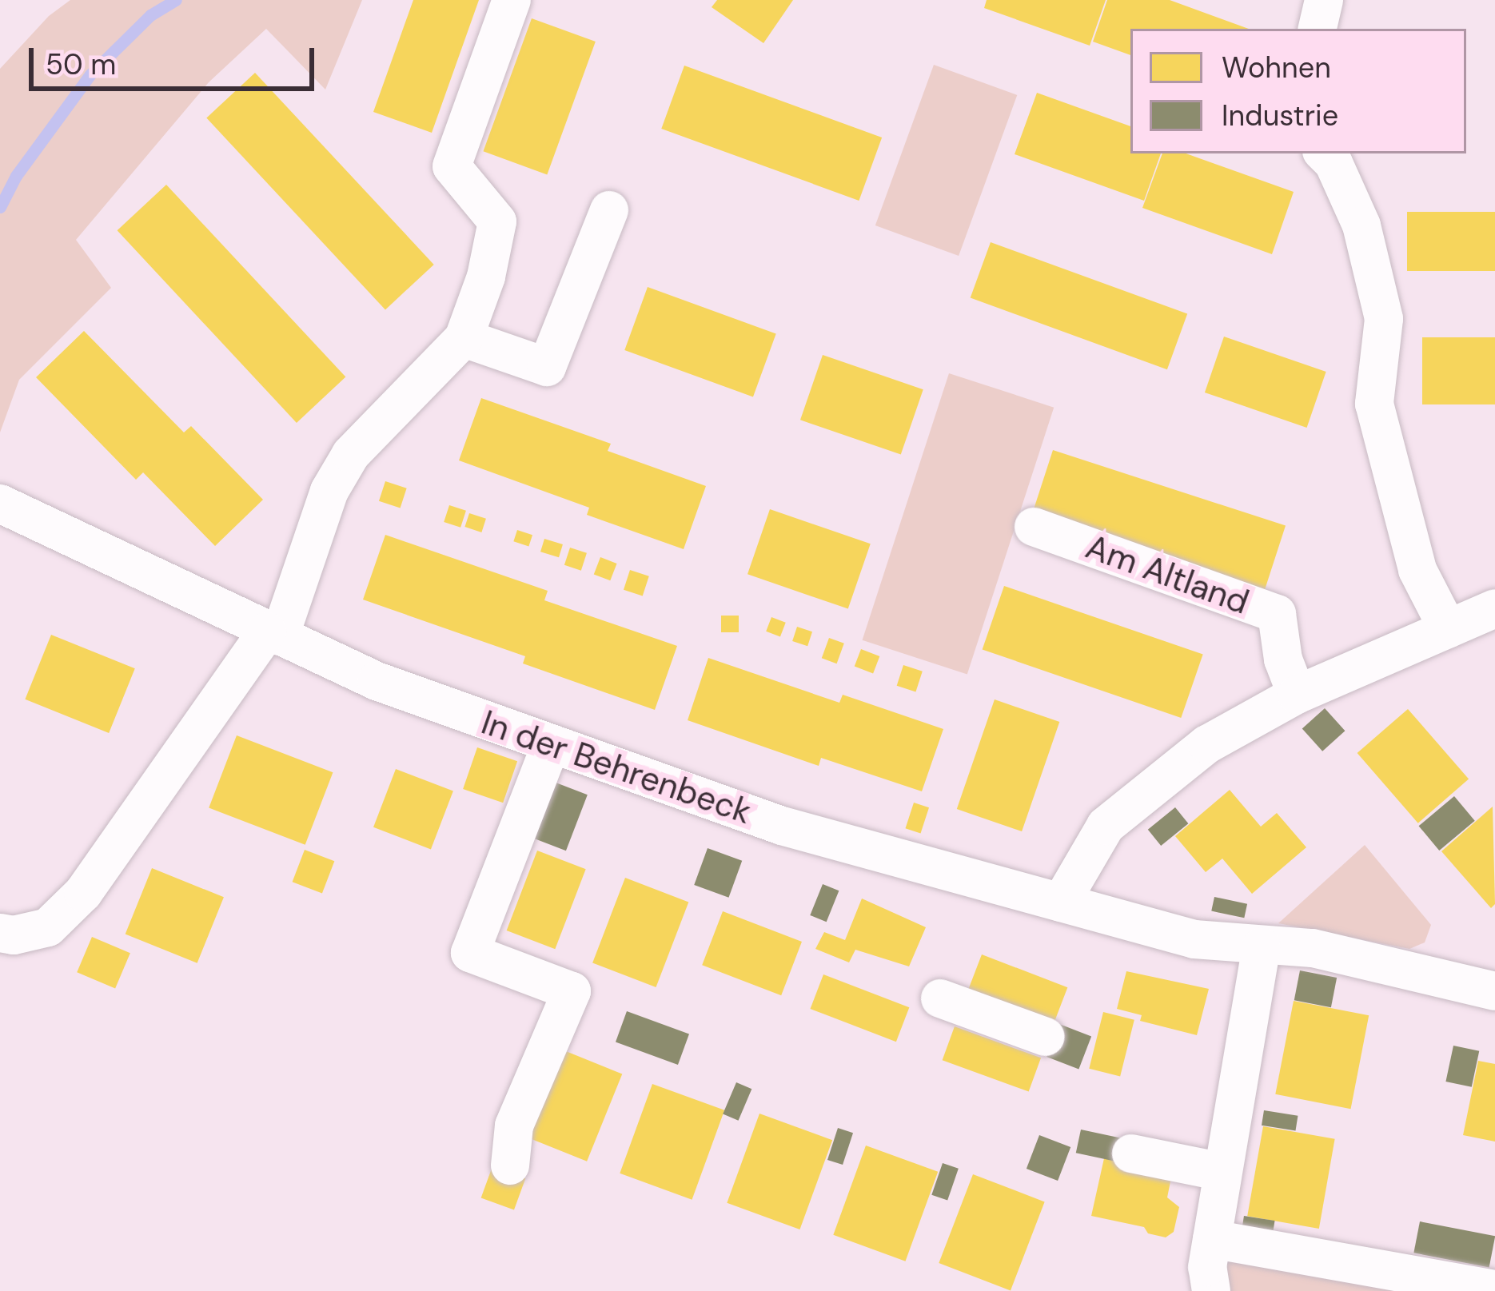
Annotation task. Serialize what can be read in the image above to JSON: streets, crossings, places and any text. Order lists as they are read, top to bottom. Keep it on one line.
{"streets":{"street":["Am Altland","In der Behrenbeck"]},"legend":["Wohnen","Industrie"],"scale_bar":"50 m"}
